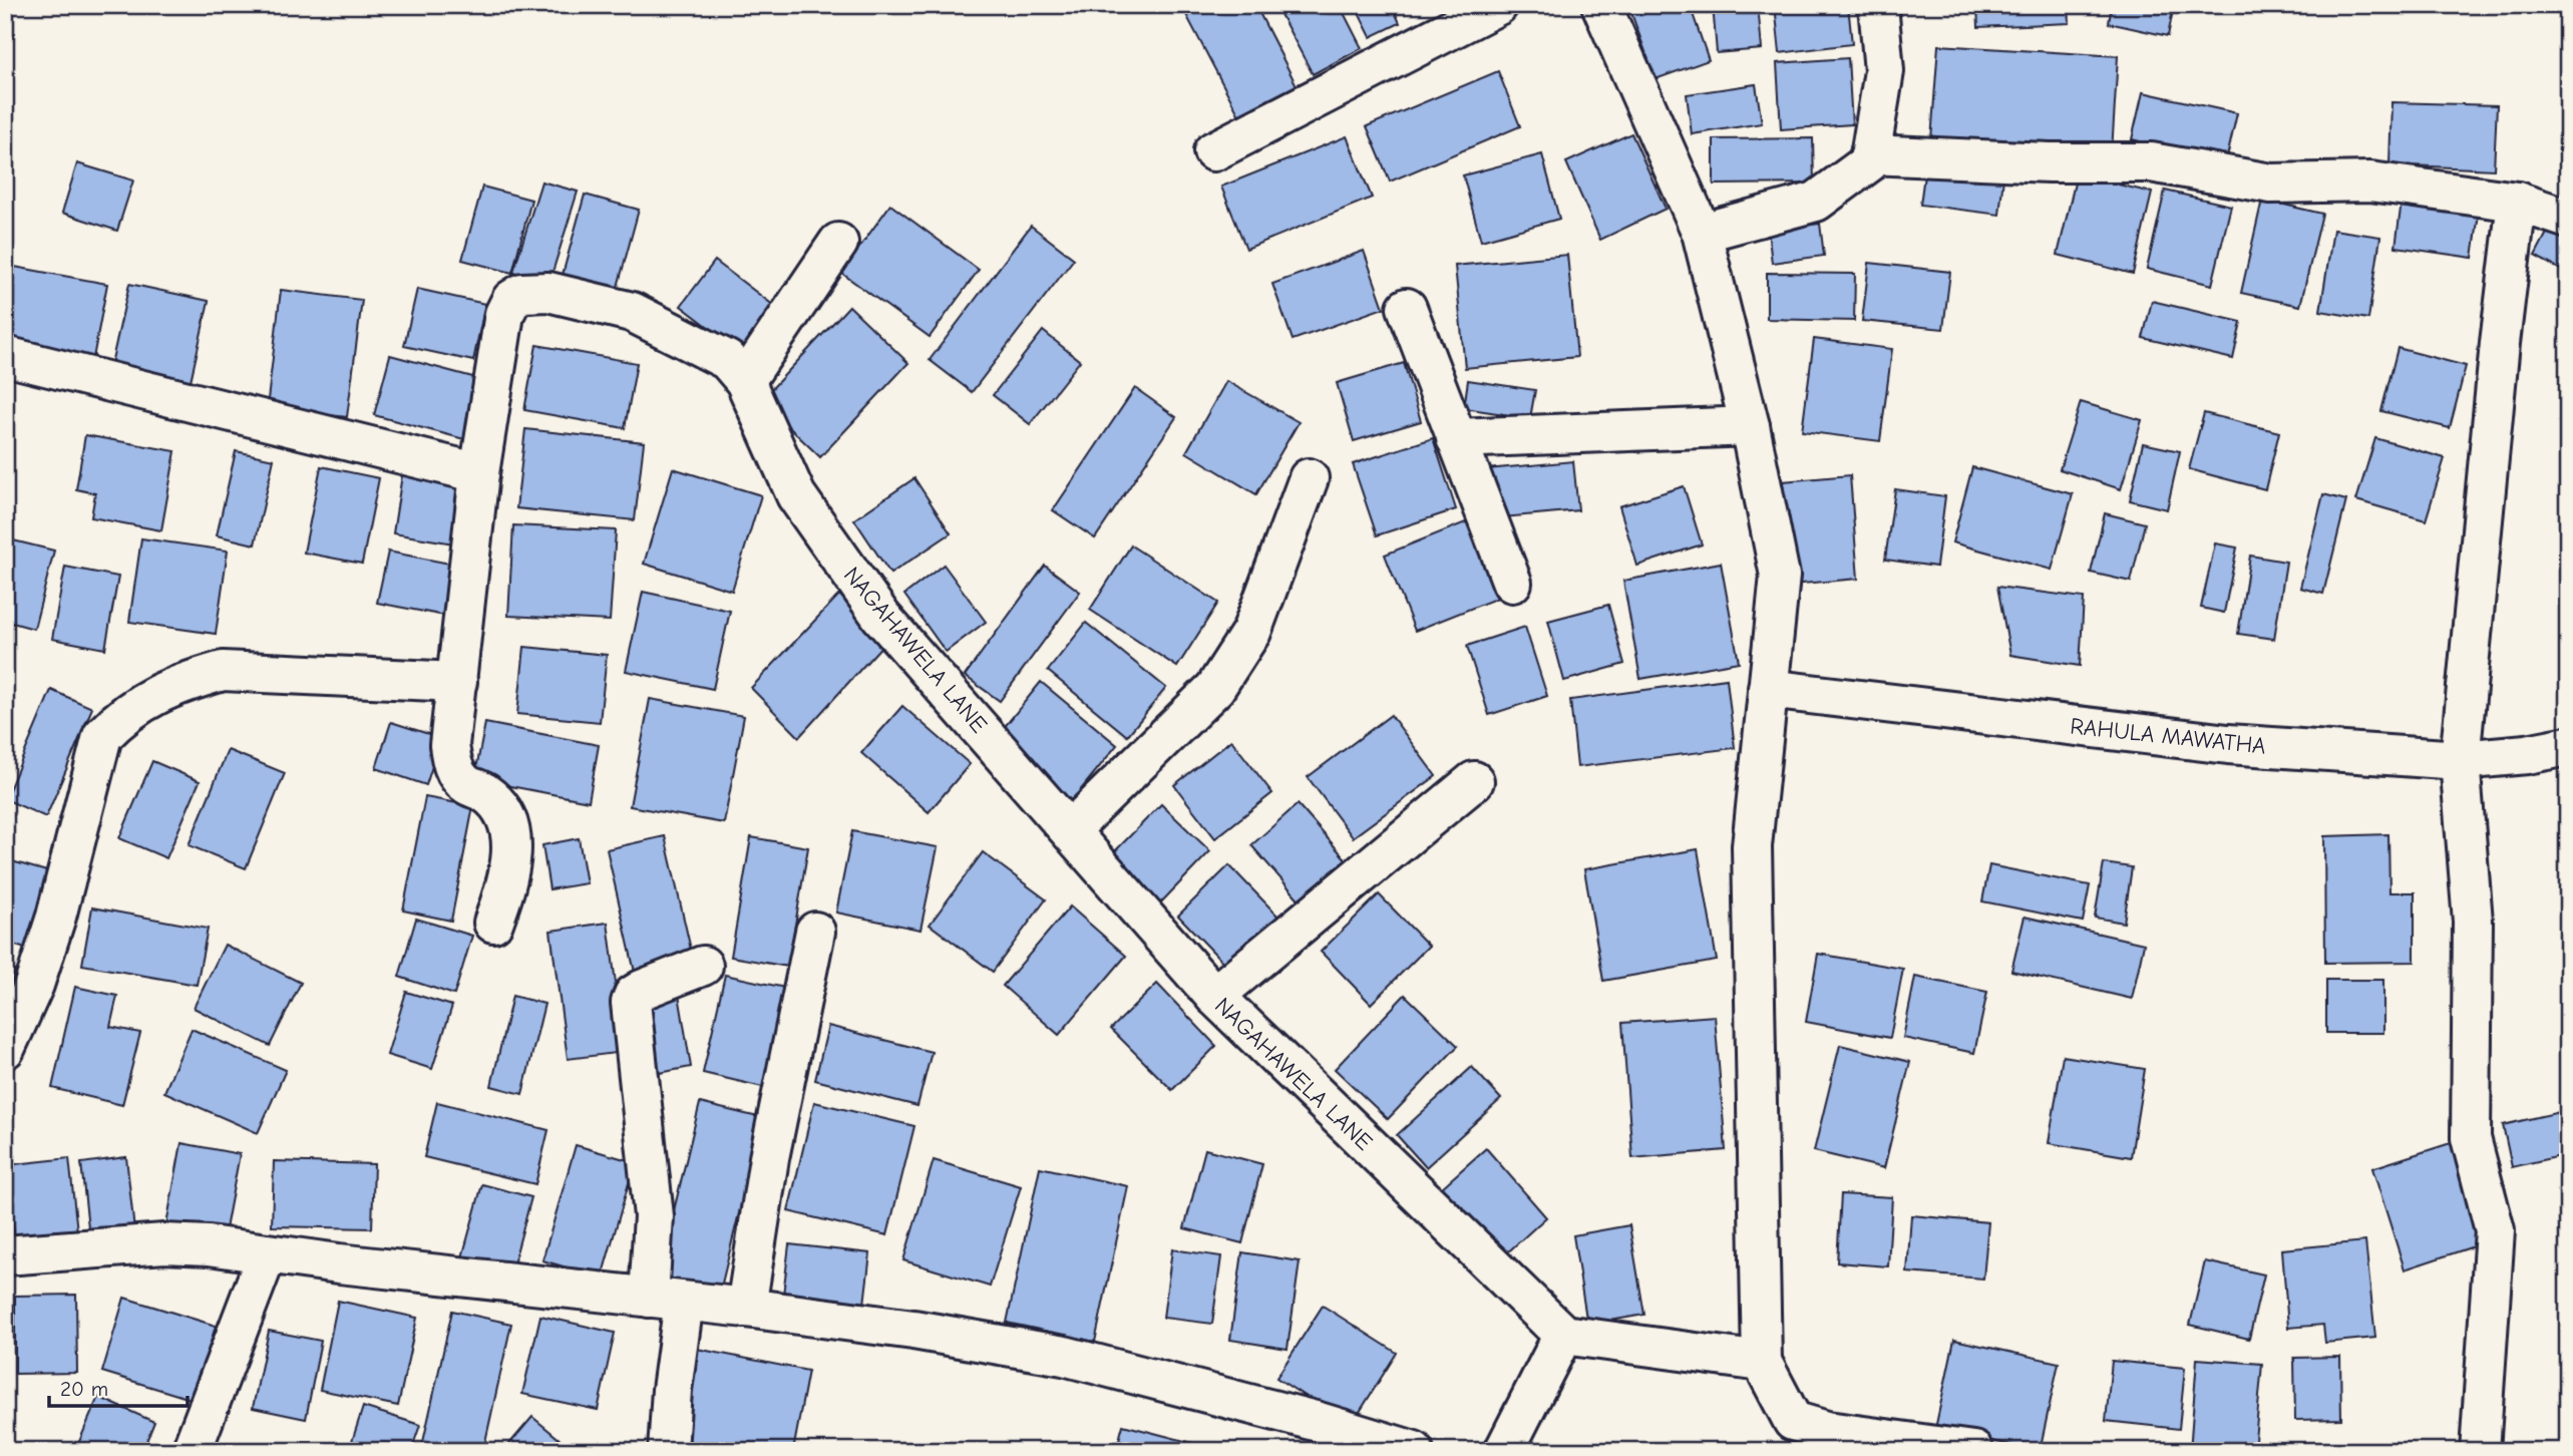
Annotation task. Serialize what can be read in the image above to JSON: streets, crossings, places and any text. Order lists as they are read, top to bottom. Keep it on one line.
{"streets":{"street":["NAGAHAWELA LANE","RAHULA MAWATHA"]},"scale_bar":"20 m"}
